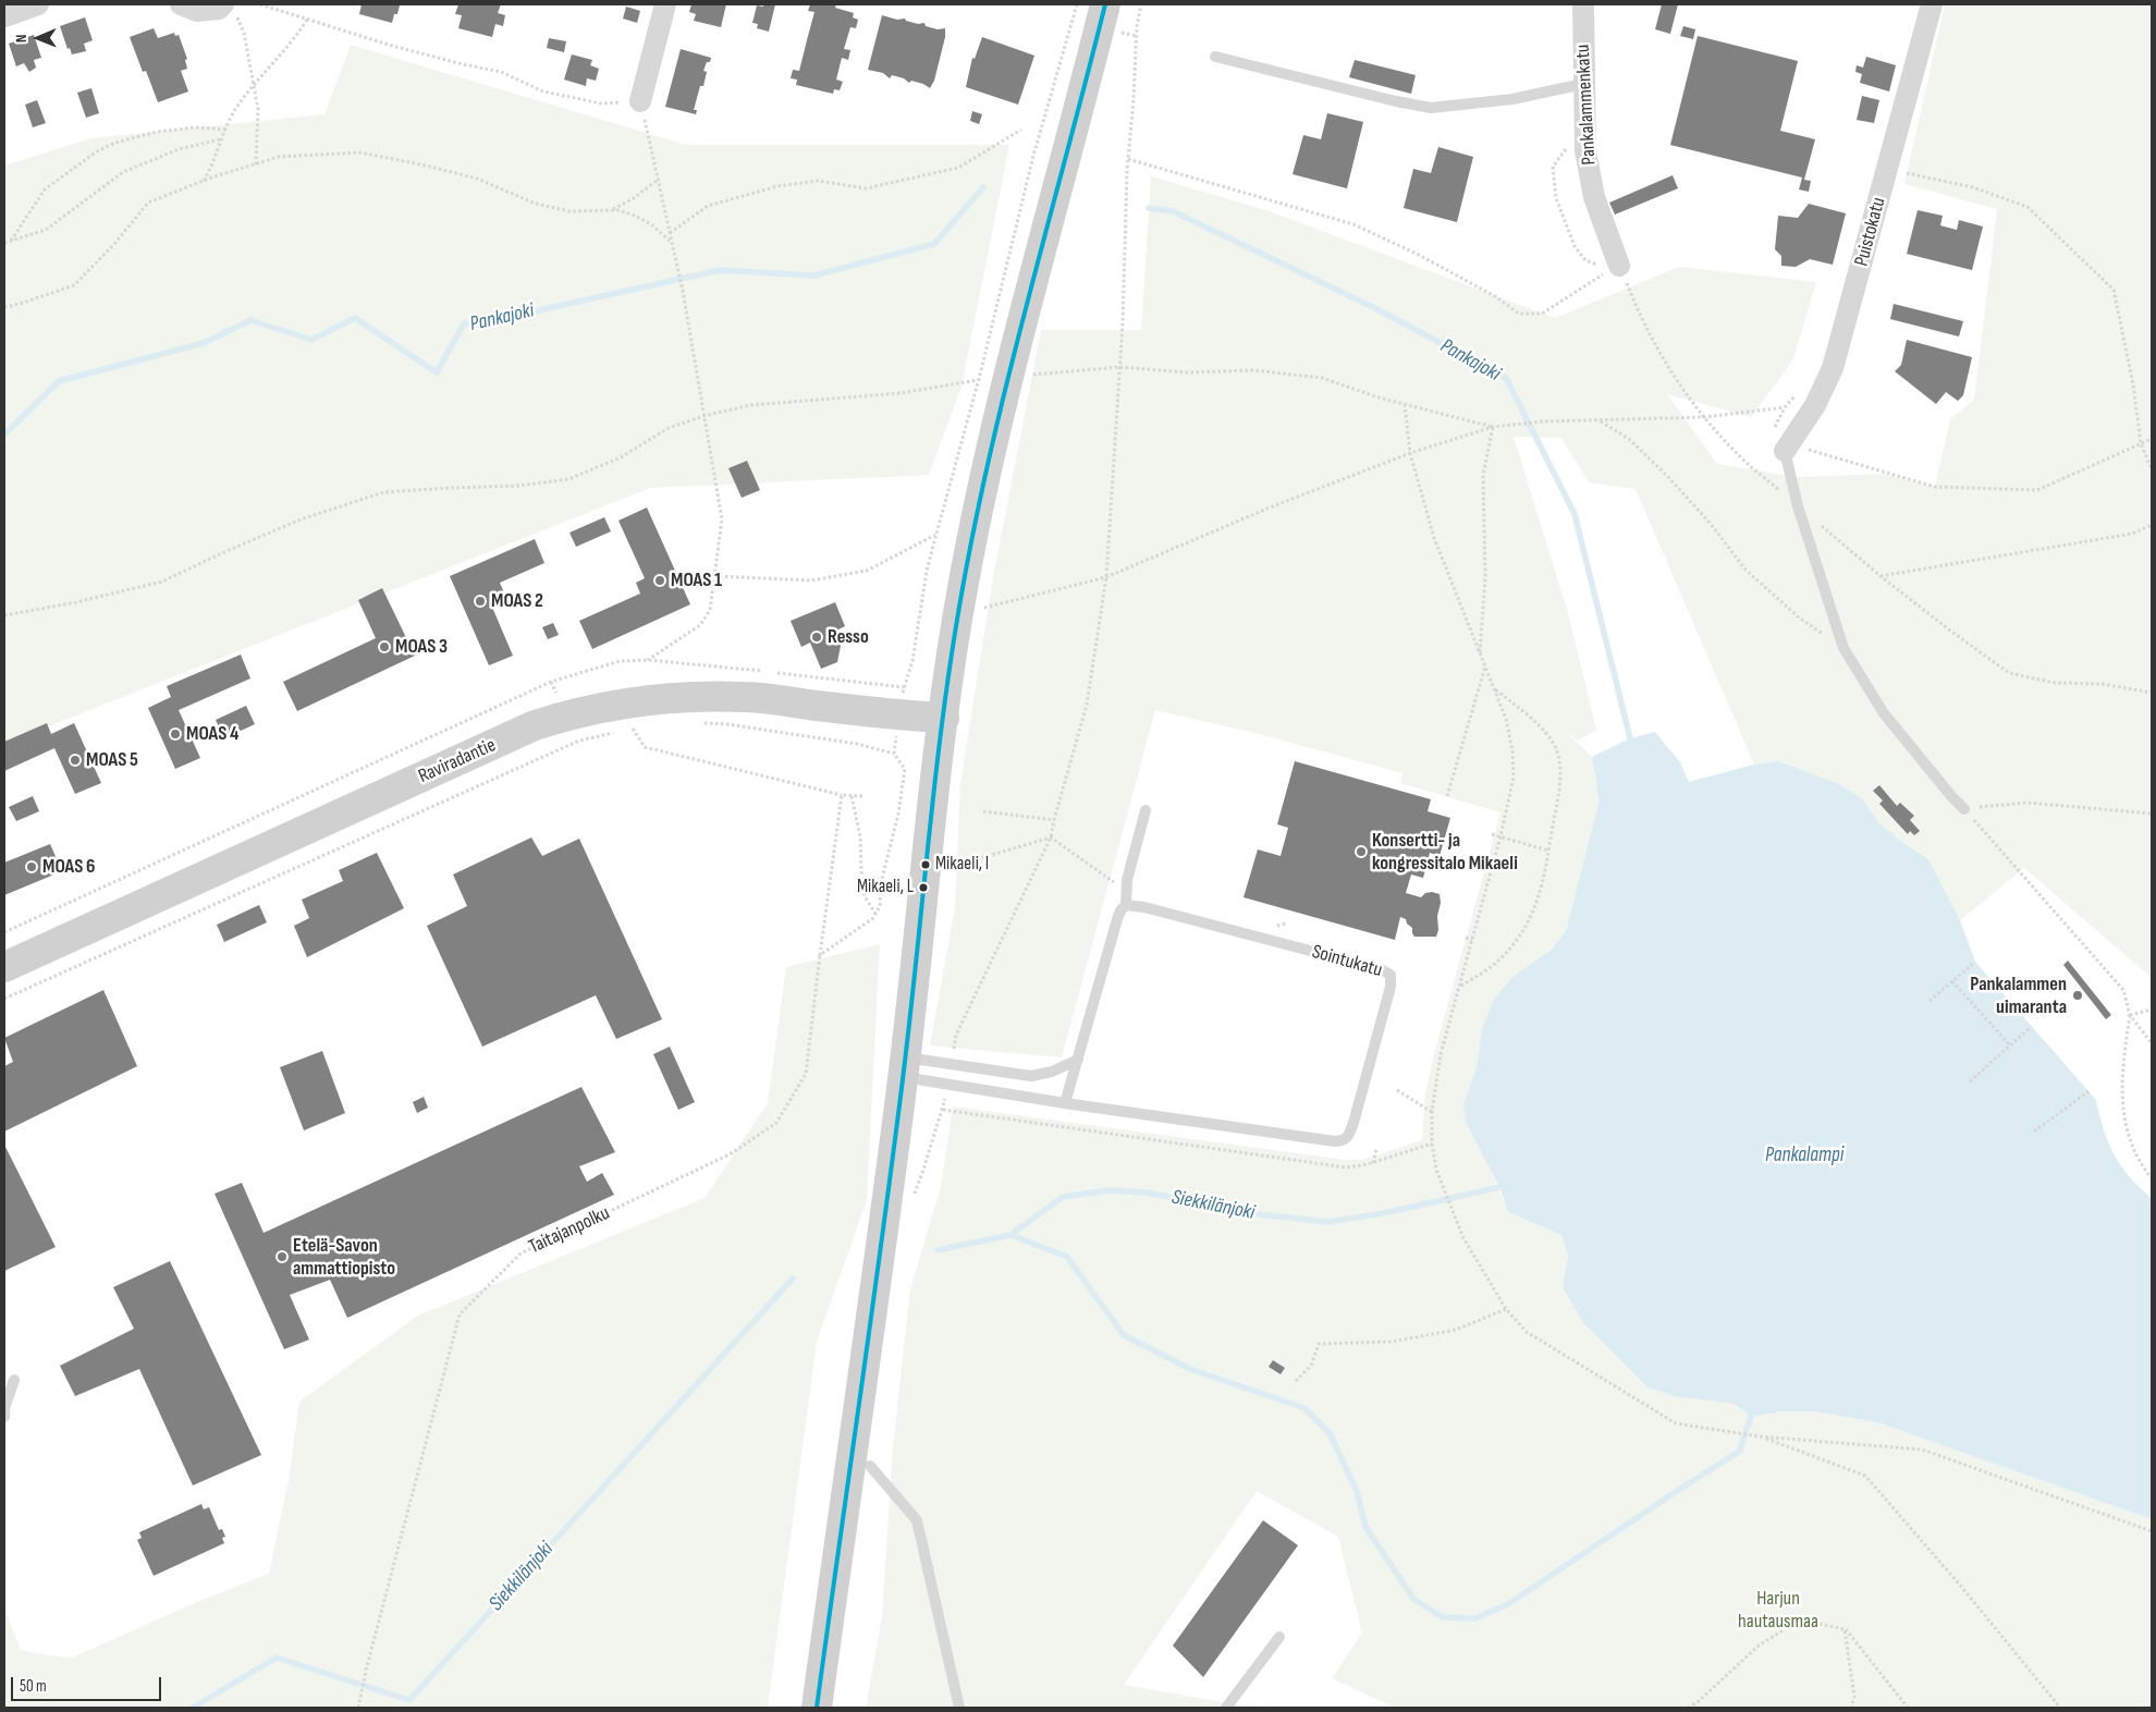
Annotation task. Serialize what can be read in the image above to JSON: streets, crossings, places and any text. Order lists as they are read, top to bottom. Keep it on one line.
{"streets":{"main road":["Raviradantie"],"street":["Pankalammenkatu","Puistokatu"],"lane":["Sointukatu"],"path":["Taitajanpolku"]},"water":["Pankajoki","Pankalampi","Siekkilänjoki"],"parks":["Harjun hautausmaa"],"places":["MOAS 1","MOAS 2","Resso","MOAS 3","MOAS 4","MOAS 5","Konsertti- ja kongressitalo Mikaeli","Mikaeli, I","MOAS 6","Mikaeli, L","Pankalammen uimaranta","Etelä-Savon ammattiopisto"],"scale_bar":"50 m","north":"left"}
